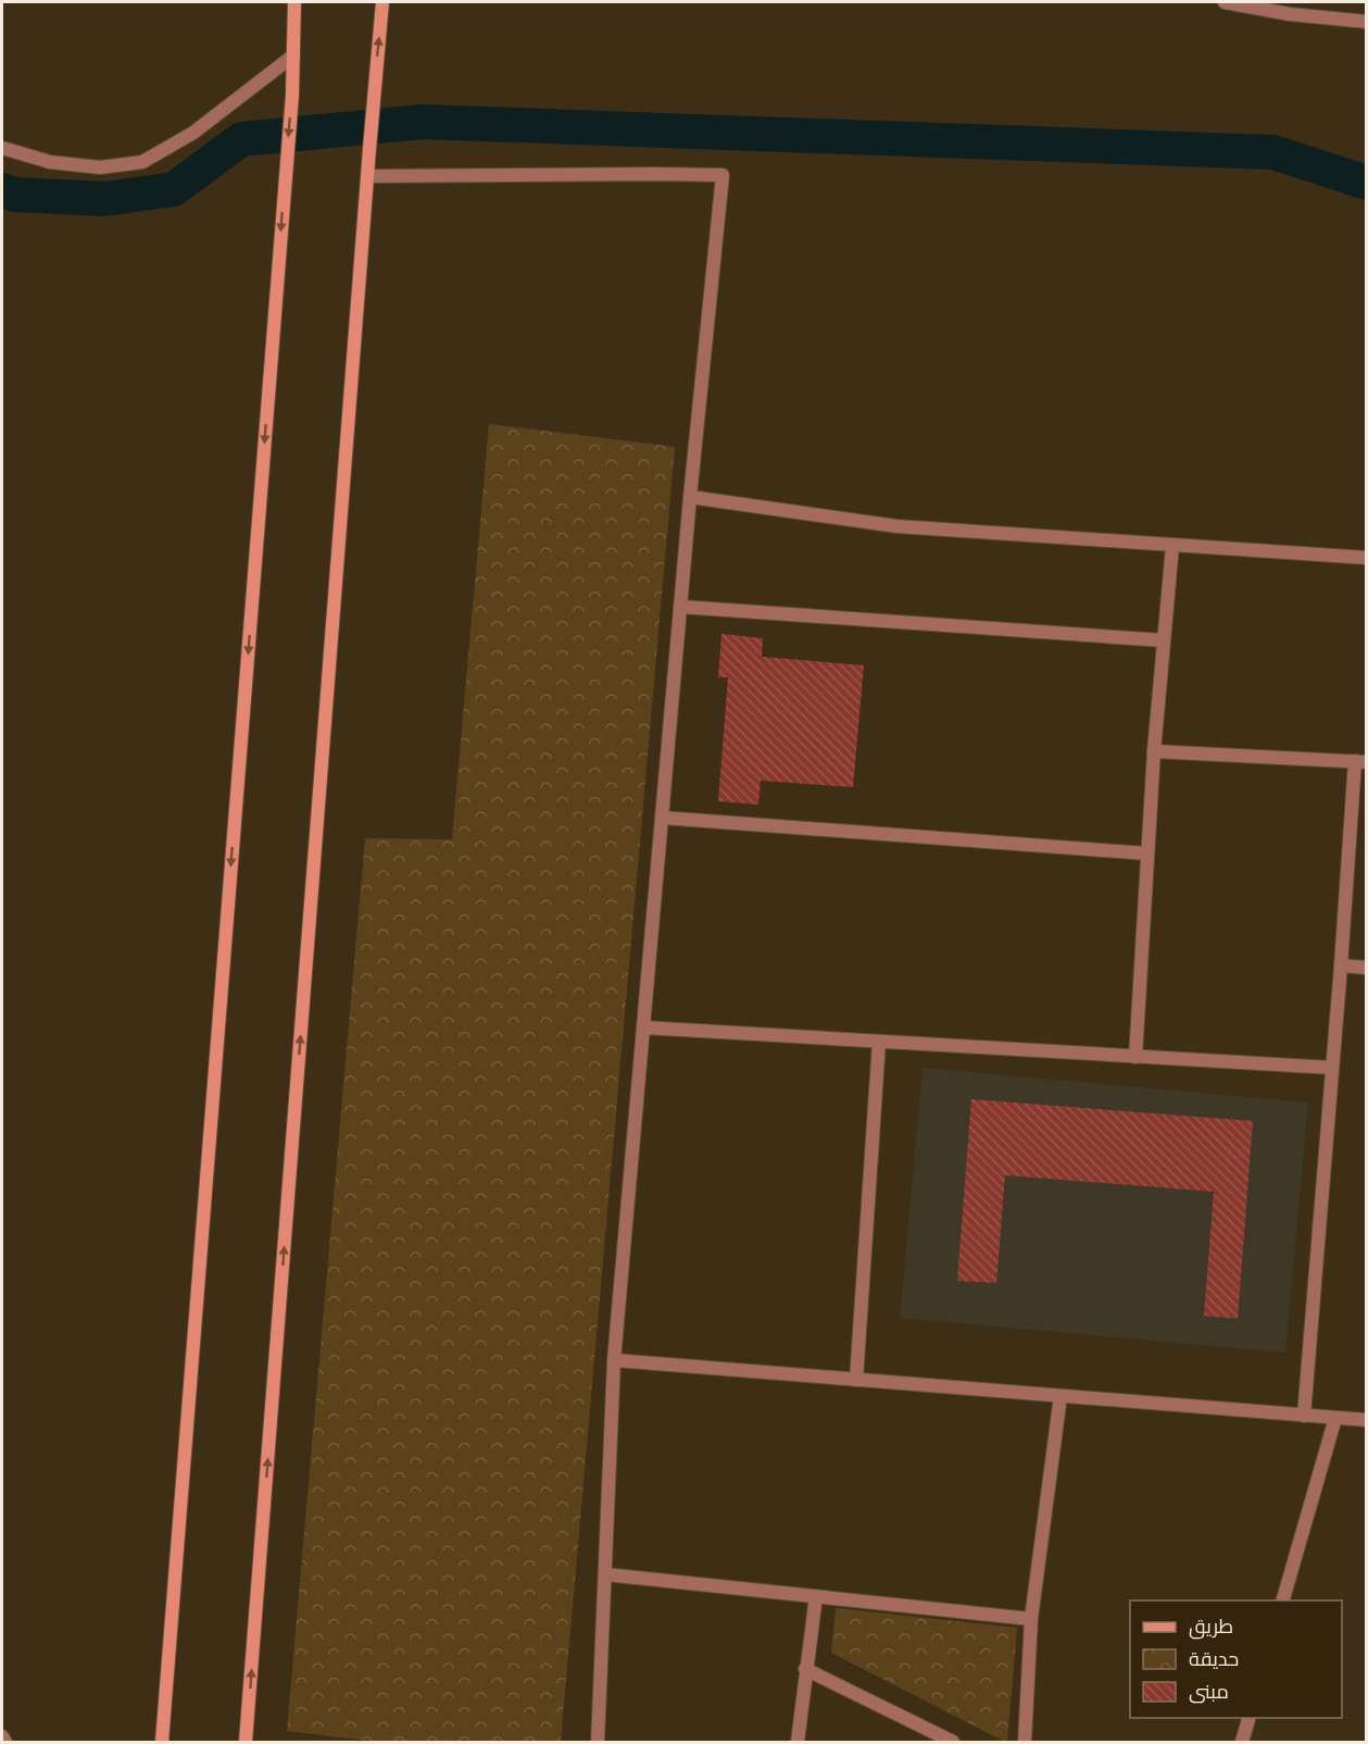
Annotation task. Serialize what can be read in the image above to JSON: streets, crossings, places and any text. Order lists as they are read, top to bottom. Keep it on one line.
{"legend":["طريق","حديقة","مبنى"]}
